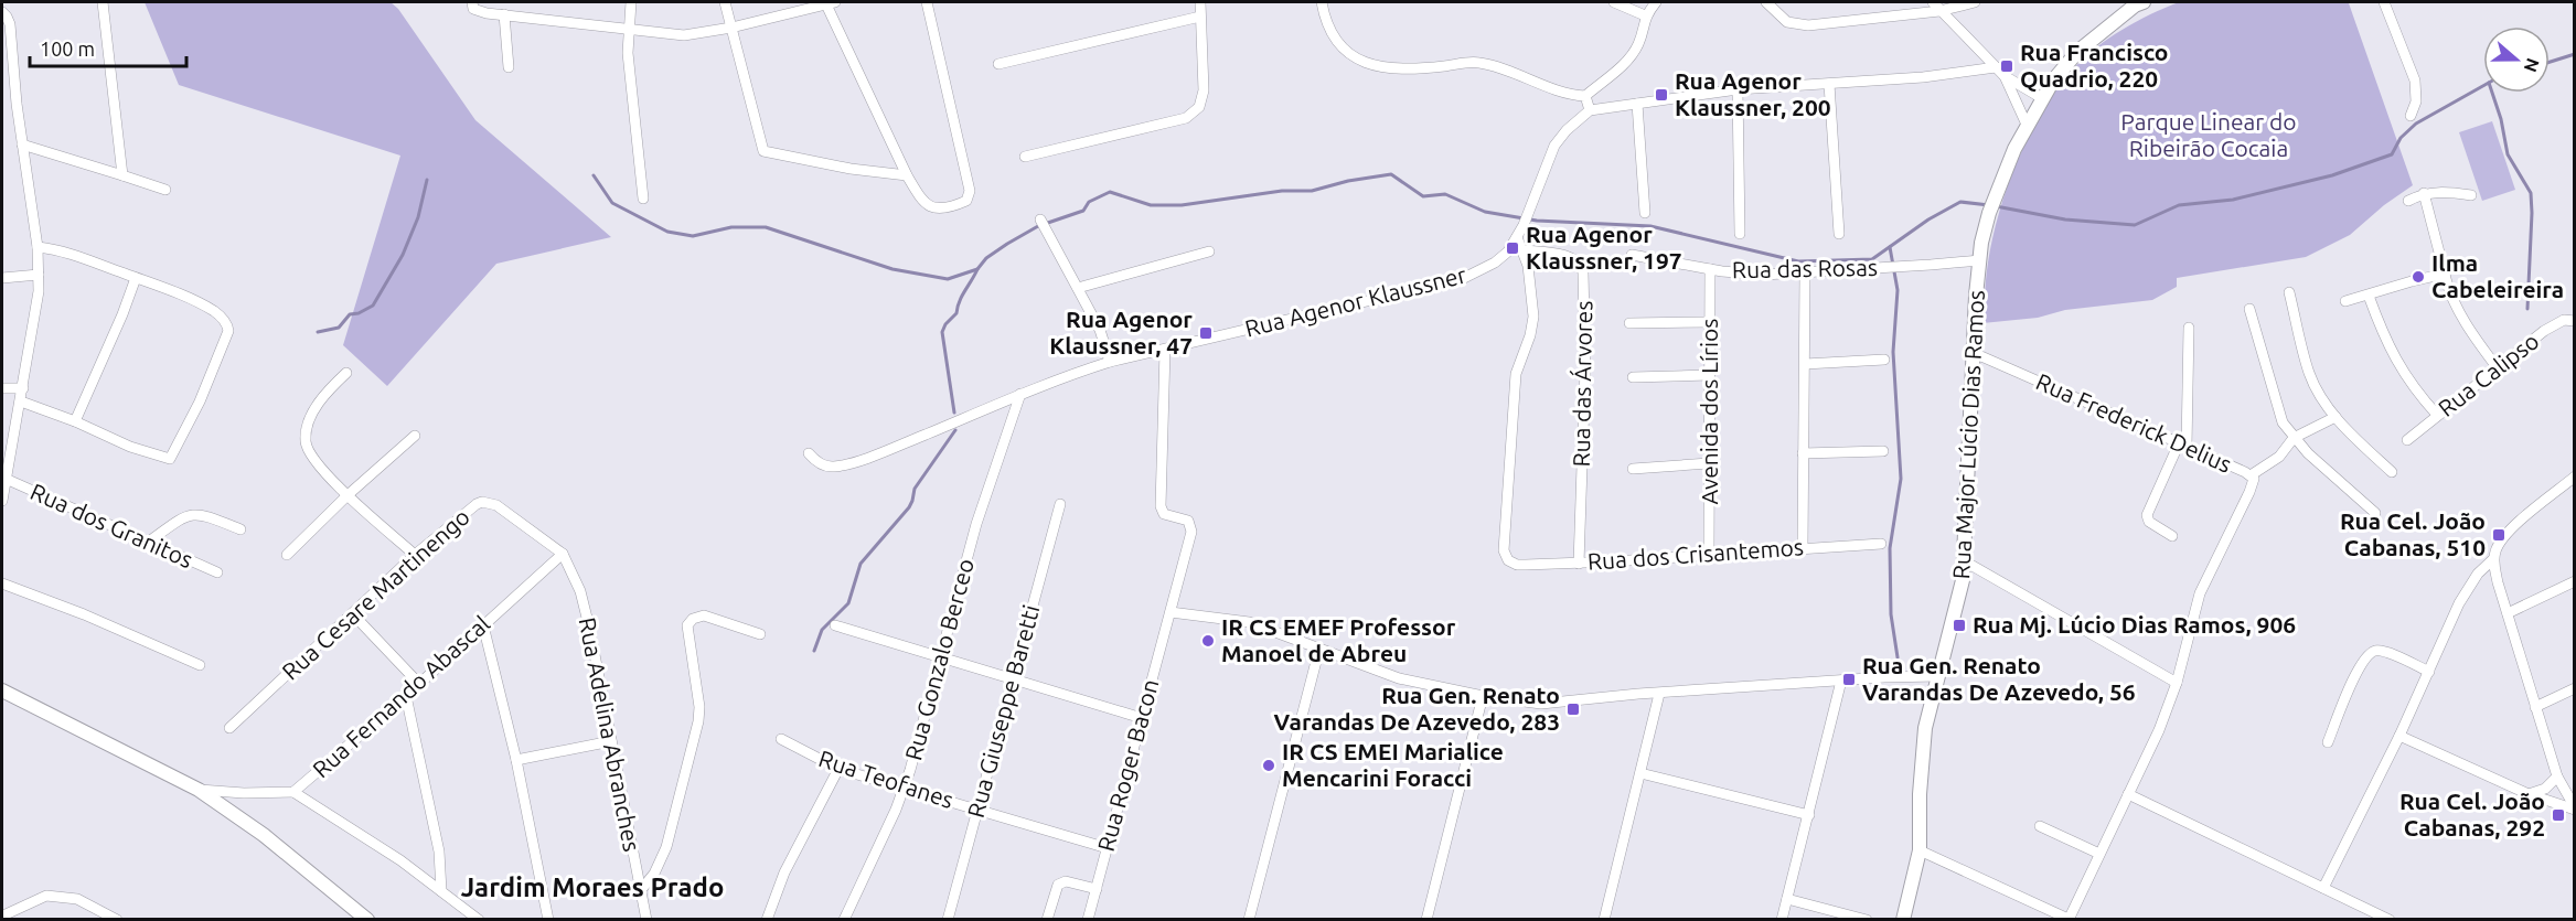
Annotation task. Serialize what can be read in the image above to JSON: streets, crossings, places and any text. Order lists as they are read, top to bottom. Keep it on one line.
{"streets":{"main road":["Rua Major Lúcio Dias Ramos"],"street":["Rua das Rosas","Rua Agenor Klaussner","Rua Calipso","Rua das Árvores","Avenida dos Lírios","Rua Frederick Delius","Rua dos Granitos","Rua dos Crisantemos","Rua Cesare Martinengo","Rua Gonzalo Berceo","Rua Fernando Abascal","Rua Giuseppe Baretti","Rua Adelina Abranches","Rua Roger Bacon","Rua Teofanes"]},"crossings":[["Rua das Rosas","Avenida dos Lírios"],["Rua das Rosas","Rua Major Lúcio Dias Ramos"],["Rua Agenor Klaussner","Rua Gonzalo Berceo"],["Rua Agenor Klaussner","Rua Roger Bacon"],["Rua das Árvores","Rua dos Crisantemos"],["Avenida dos Lírios","Rua dos Crisantemos"],["Rua Frederick Delius","Rua Major Lúcio Dias Ramos"],["Rua Cesare Martinengo","Rua Fernando Abascal"],["Rua Cesare Martinengo","Rua Adelina Abranches"],["Rua Gonzalo Berceo","Rua Teofanes"],["Rua Fernando Abascal","Rua Adelina Abranches"],["Rua Giuseppe Baretti","Rua Teofanes"],["Rua Roger Bacon","Rua Teofanes"]],"districts":["Jardim Moraes Prado"],"parks":["Parque Linear do Ribeirão Cocaia"],"places":{"transit":["Rua Francisco Quadrio, 220","Rua Agenor Klaussner, 200","Rua Agenor Klaussner, 197","Rua Agenor Klaussner, 47","Rua Cel. João Cabanas, 510","Rua Mj. Lúcio Dias Ramos, 906","Rua Gen. Renato Varandas De Azevedo, 56","Rua Gen. Renato Varandas De Azevedo, 283","Rua Cel. João Cabanas, 292"],"other":["Ilma Cabeleireira","IR CS EMEF Professor Manoel de Abreu","IR CS EMEI Marialice Mencarini Foracci"]},"scale_bar":"100 m","north":"right"}
